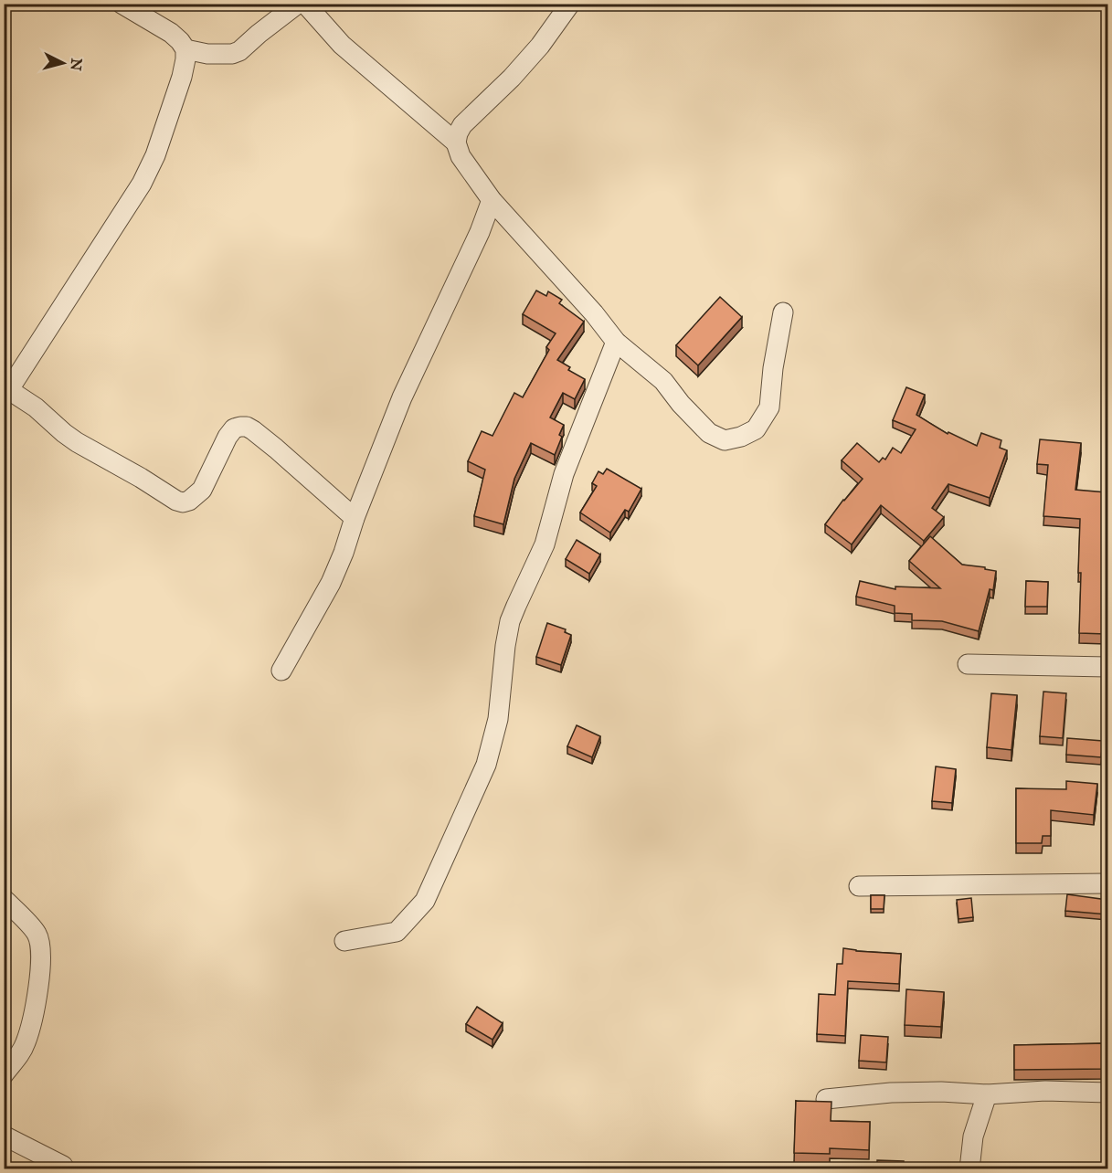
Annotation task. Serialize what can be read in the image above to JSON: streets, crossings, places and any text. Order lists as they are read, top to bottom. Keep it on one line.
{"north":"right"}
